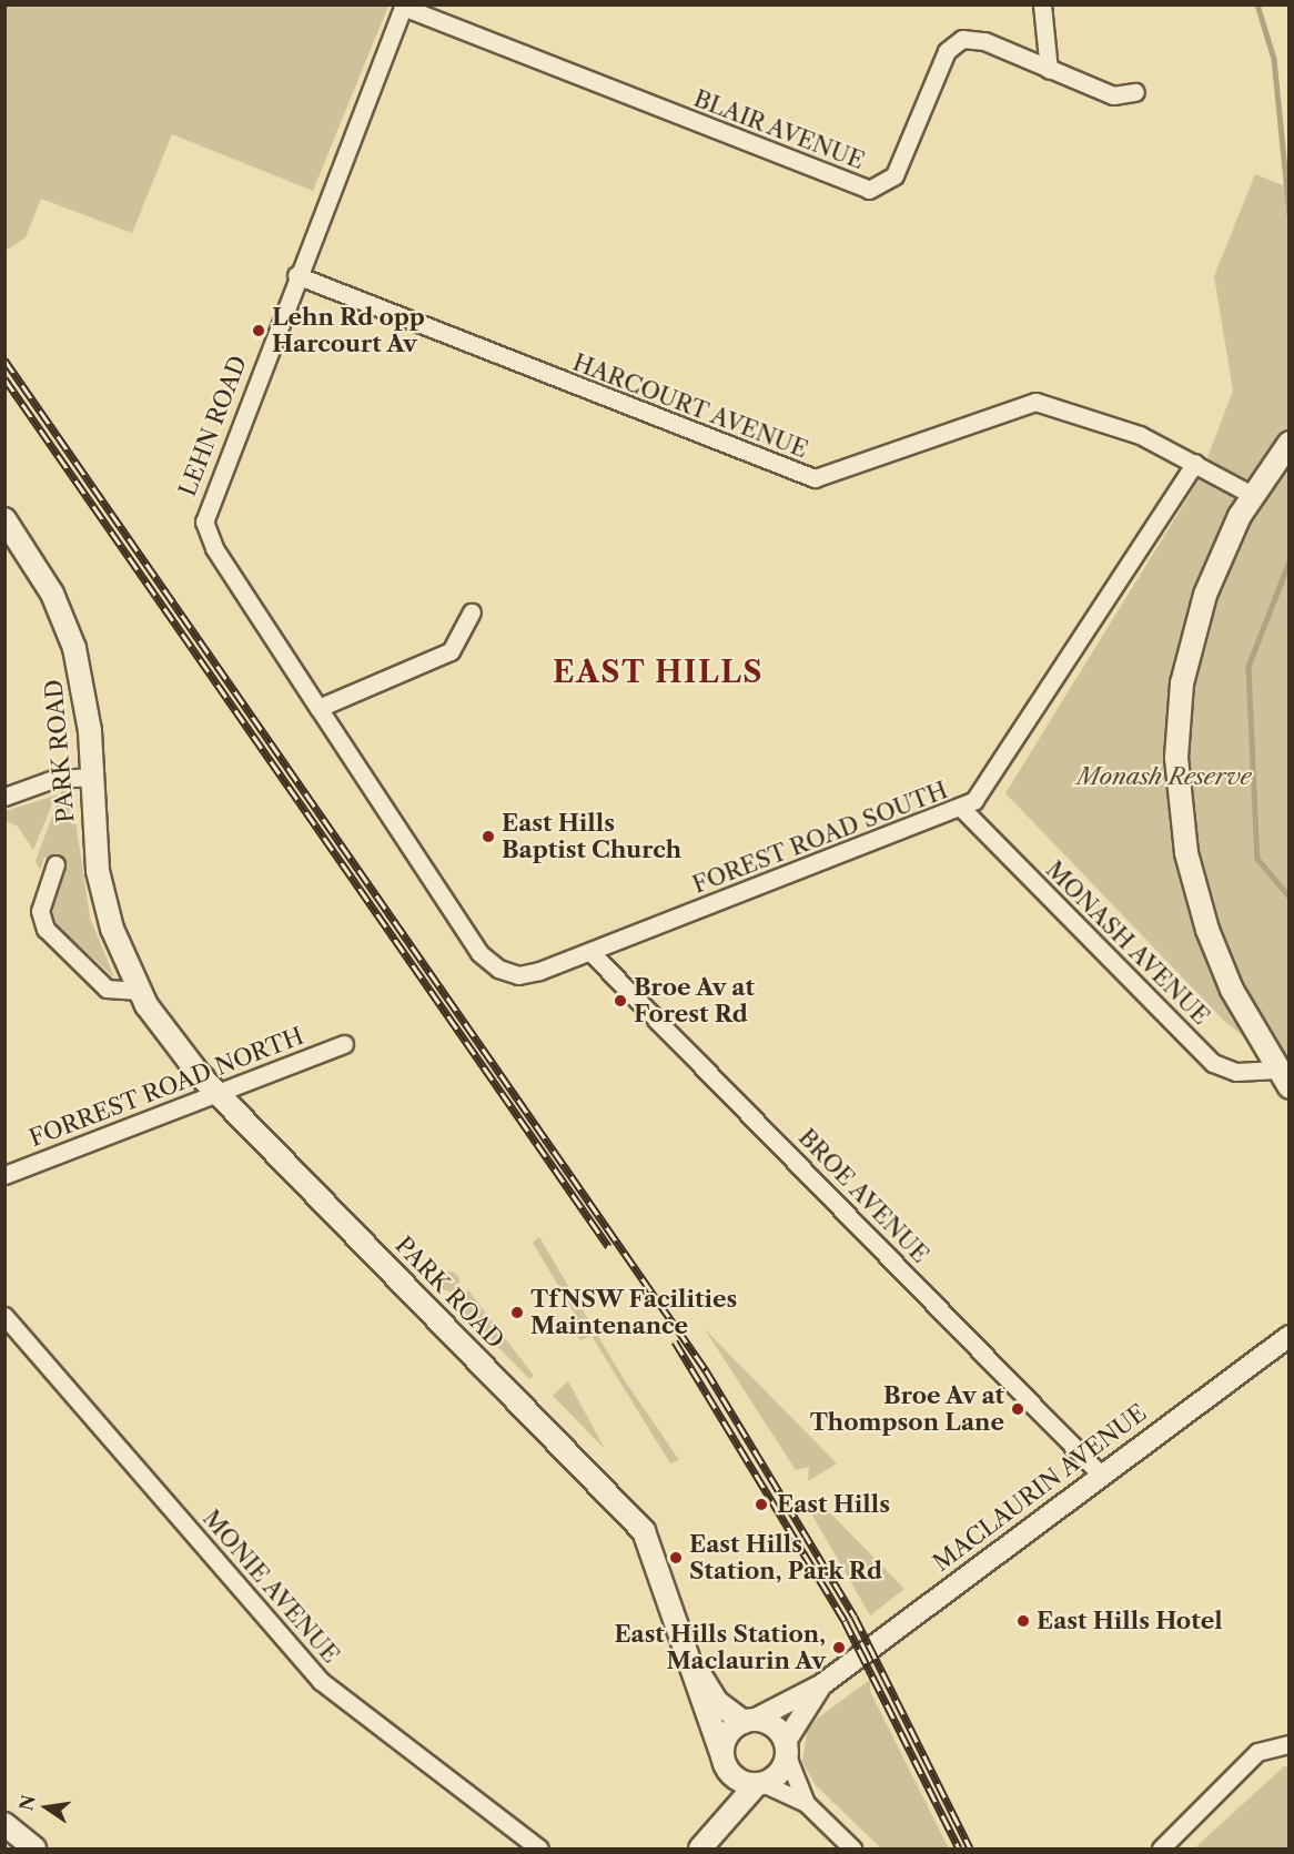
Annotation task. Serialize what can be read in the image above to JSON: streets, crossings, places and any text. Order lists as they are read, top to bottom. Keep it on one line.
{"streets":{"main road":["PARK ROAD"],"street":["BLAIR AVENUE","HARCOURT AVENUE","LEHN ROAD","FOREST ROAD SOUTH","MONASH AVENUE","FORREST ROAD NORTH","BROE AVENUE","MACLAURIN AVENUE","MONIE AVENUE"]},"crossings":[["BLAIR AVENUE","LEHN ROAD"],["HARCOURT AVENUE","LEHN ROAD"],["HARCOURT AVENUE","FOREST ROAD SOUTH"],["LEHN ROAD","FOREST ROAD SOUTH"],["PARK ROAD","FORREST ROAD NORTH"],["PARK ROAD","MACLAURIN AVENUE"],["FOREST ROAD SOUTH","MONASH AVENUE"],["FOREST ROAD SOUTH","BROE AVENUE"],["BROE AVENUE","MACLAURIN AVENUE"]],"districts":["EAST HILLS"],"parks":["Monash Reserve"],"places":["Lehn Rd opp Harcourt Av","East Hills Baptist Church","Broe Av at Forest Rd","TfNSW Facilities Maintenance","Broe Av at Thompson Lane","East Hills","East Hills Station, Park Rd","East Hills Hotel","East Hills Station, Maclaurin Av"],"north":"left"}
